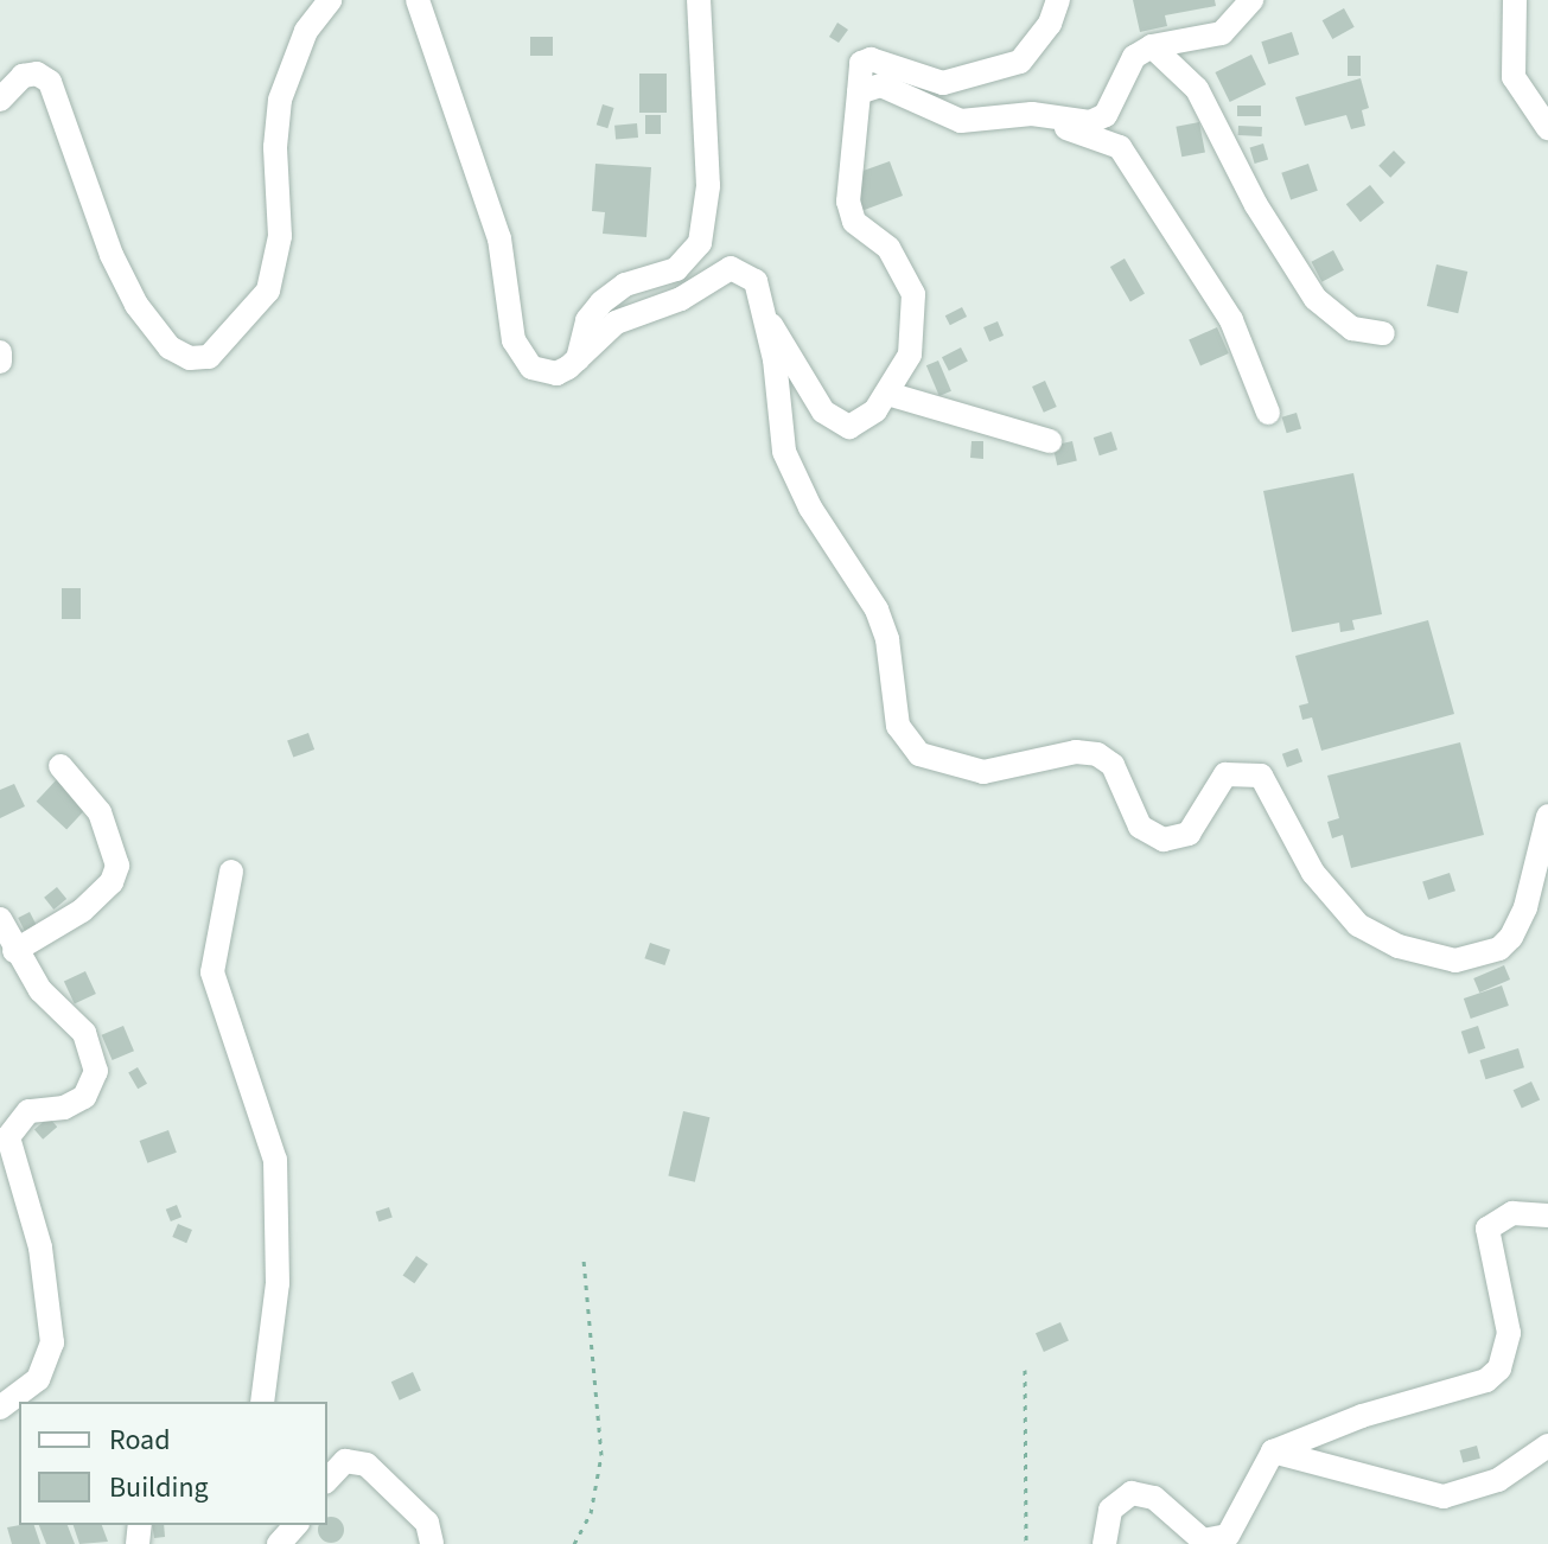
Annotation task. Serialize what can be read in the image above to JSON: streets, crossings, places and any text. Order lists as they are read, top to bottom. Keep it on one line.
{"legend":["Road","Building"]}
